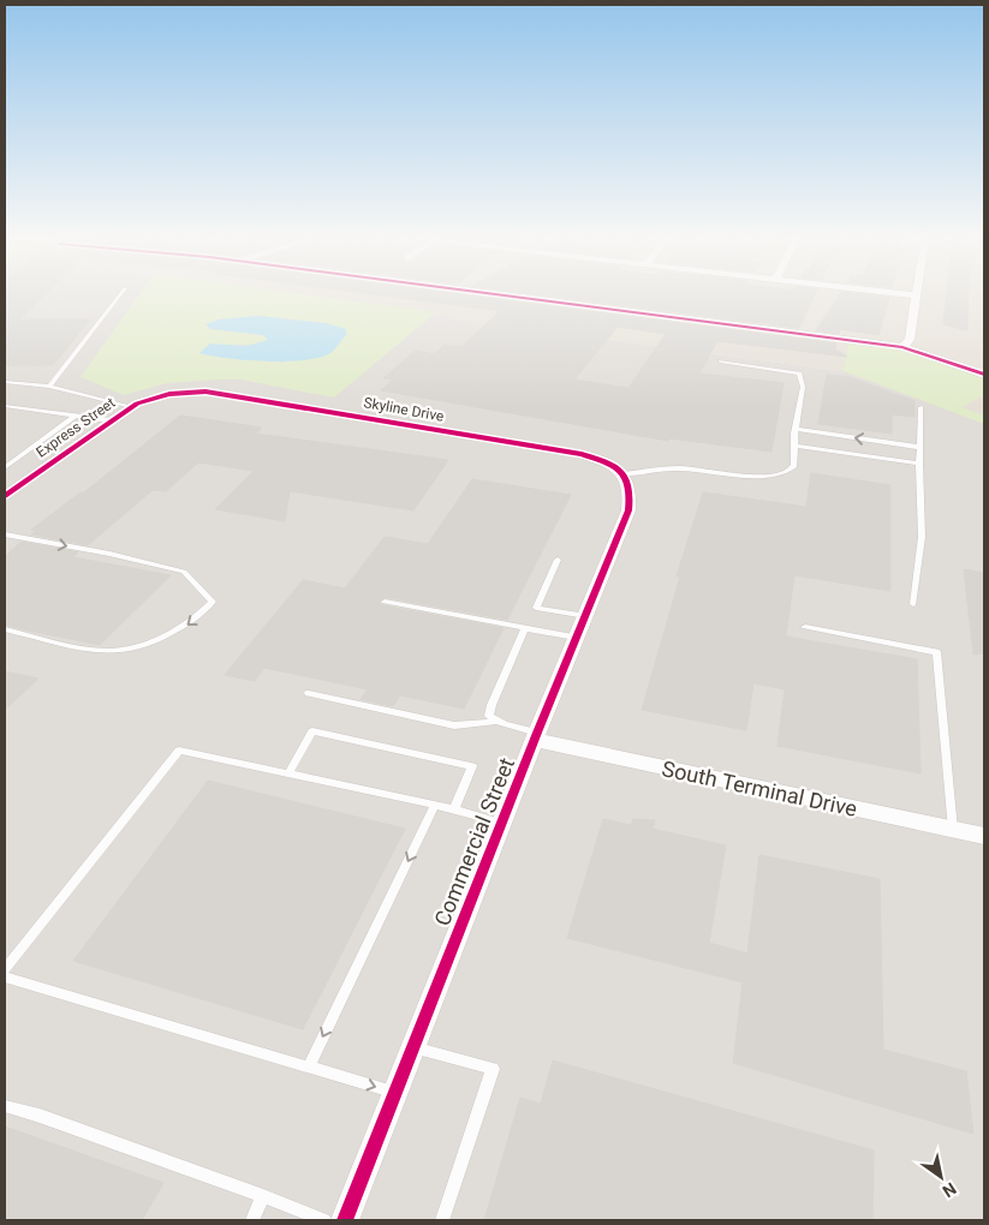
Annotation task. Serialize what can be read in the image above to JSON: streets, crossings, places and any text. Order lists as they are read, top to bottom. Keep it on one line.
{"streets":{"street":["Skyline Drive","Express Street","South Terminal Drive","Commercial Street"]},"crossings":[["Skyline Drive","Express Street"],["Skyline Drive","Commercial Street"],["South Terminal Drive","Commercial Street"]],"north":"bottom right"}
